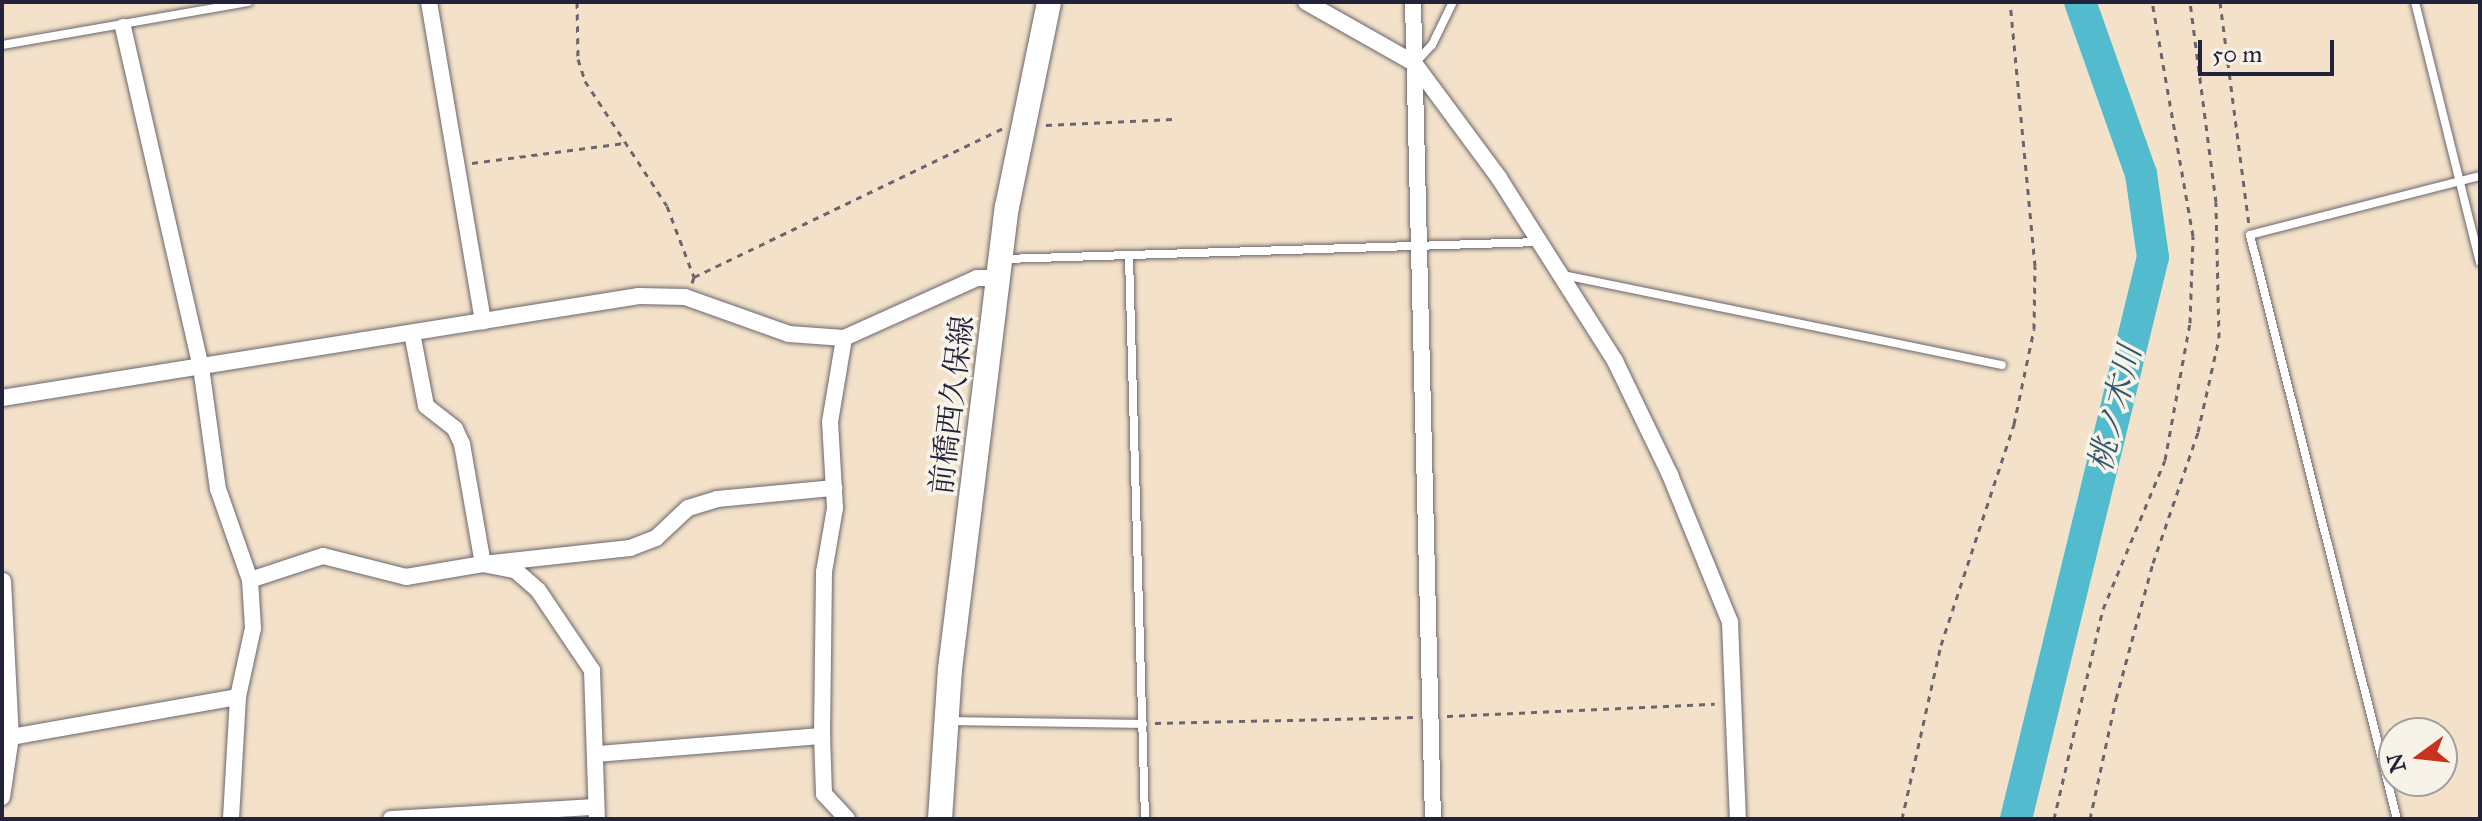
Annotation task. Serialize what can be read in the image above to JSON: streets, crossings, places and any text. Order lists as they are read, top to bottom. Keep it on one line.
{"streets":{"main road":["前橋西久保線"]},"water":["桃ノ木川"],"scale_bar":"50 m","north":"left"}
